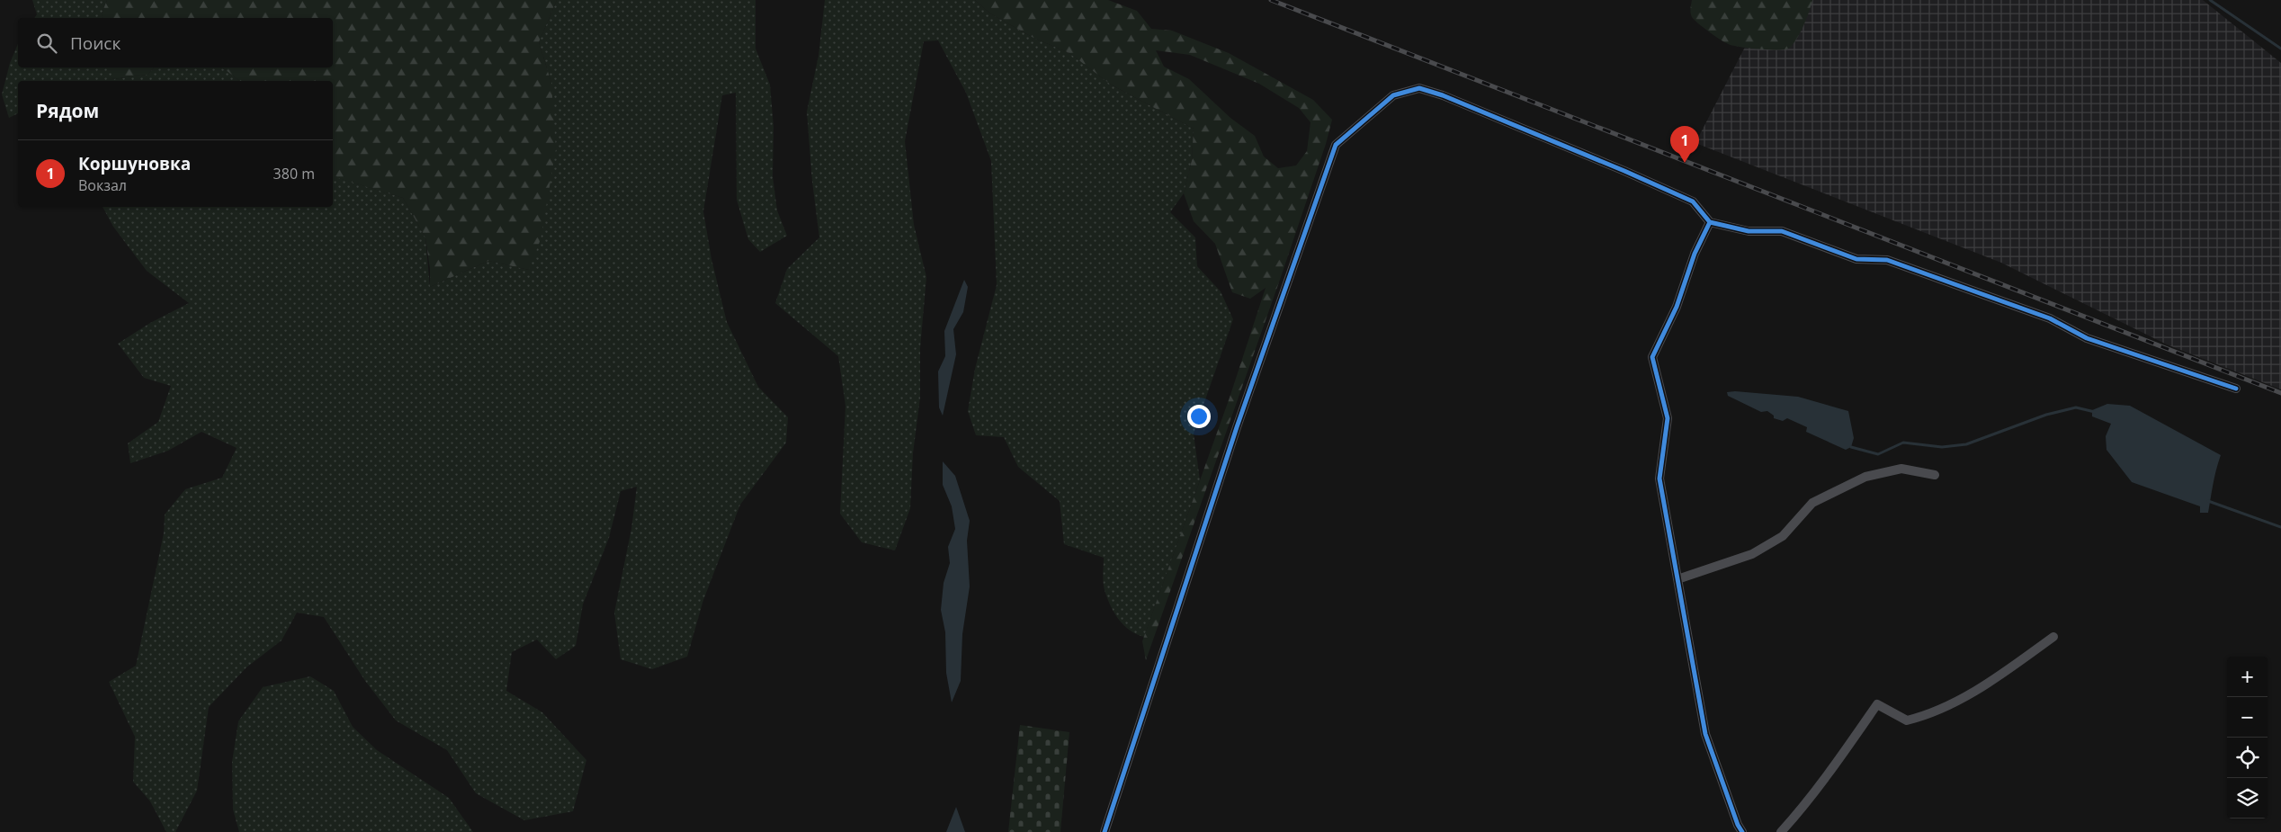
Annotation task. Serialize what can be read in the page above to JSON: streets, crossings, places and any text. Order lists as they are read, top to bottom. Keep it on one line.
{"page":{"search":"Поиск","heading":"Рядом","pins":"1","list":[{"mark":"1","name":"Коршуновка","note":"Вокзал","value":"380 m"}],"map_buttons":["+","−"]}}
